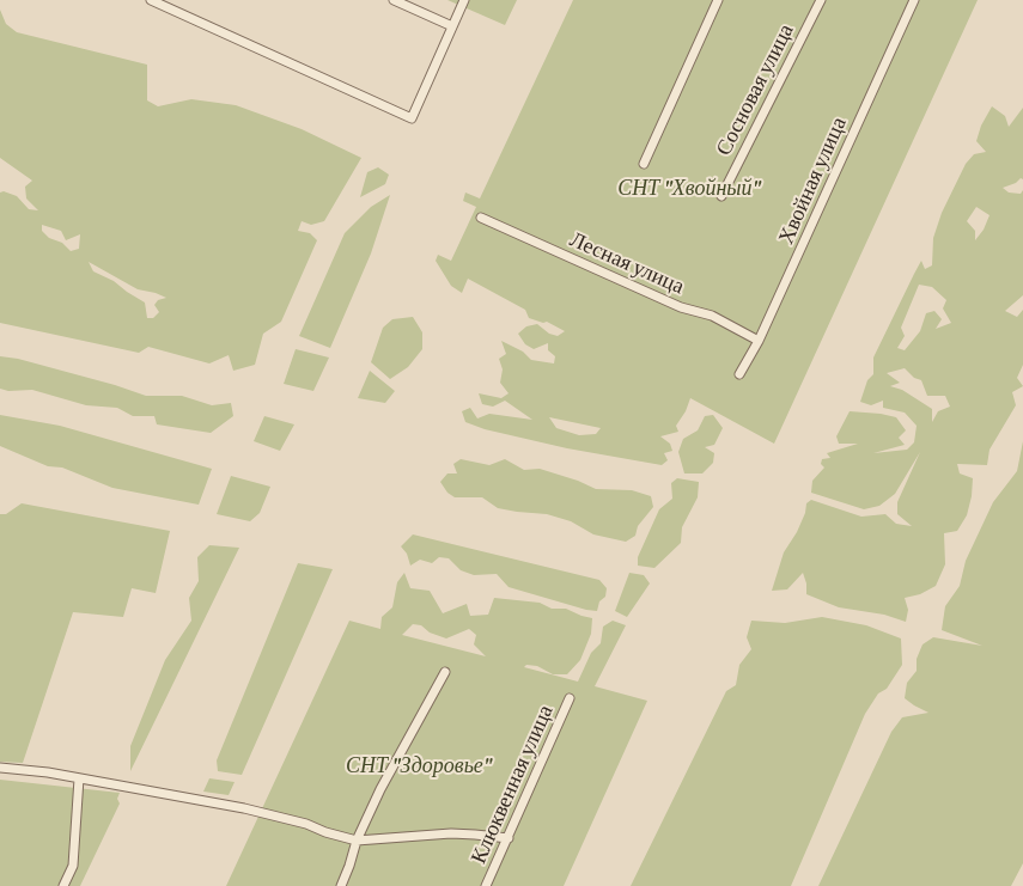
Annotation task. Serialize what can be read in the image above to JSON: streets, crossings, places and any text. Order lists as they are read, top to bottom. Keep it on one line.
{"streets":{"street":["Сосновая улица","Хвойная улица","Лесная улица","Клюквенная улица"]},"crossings":[["Хвойная улица","Лесная улица"]],"parks":["СНТ \"Хвойный\"","СНТ \"Здоровье\""]}
